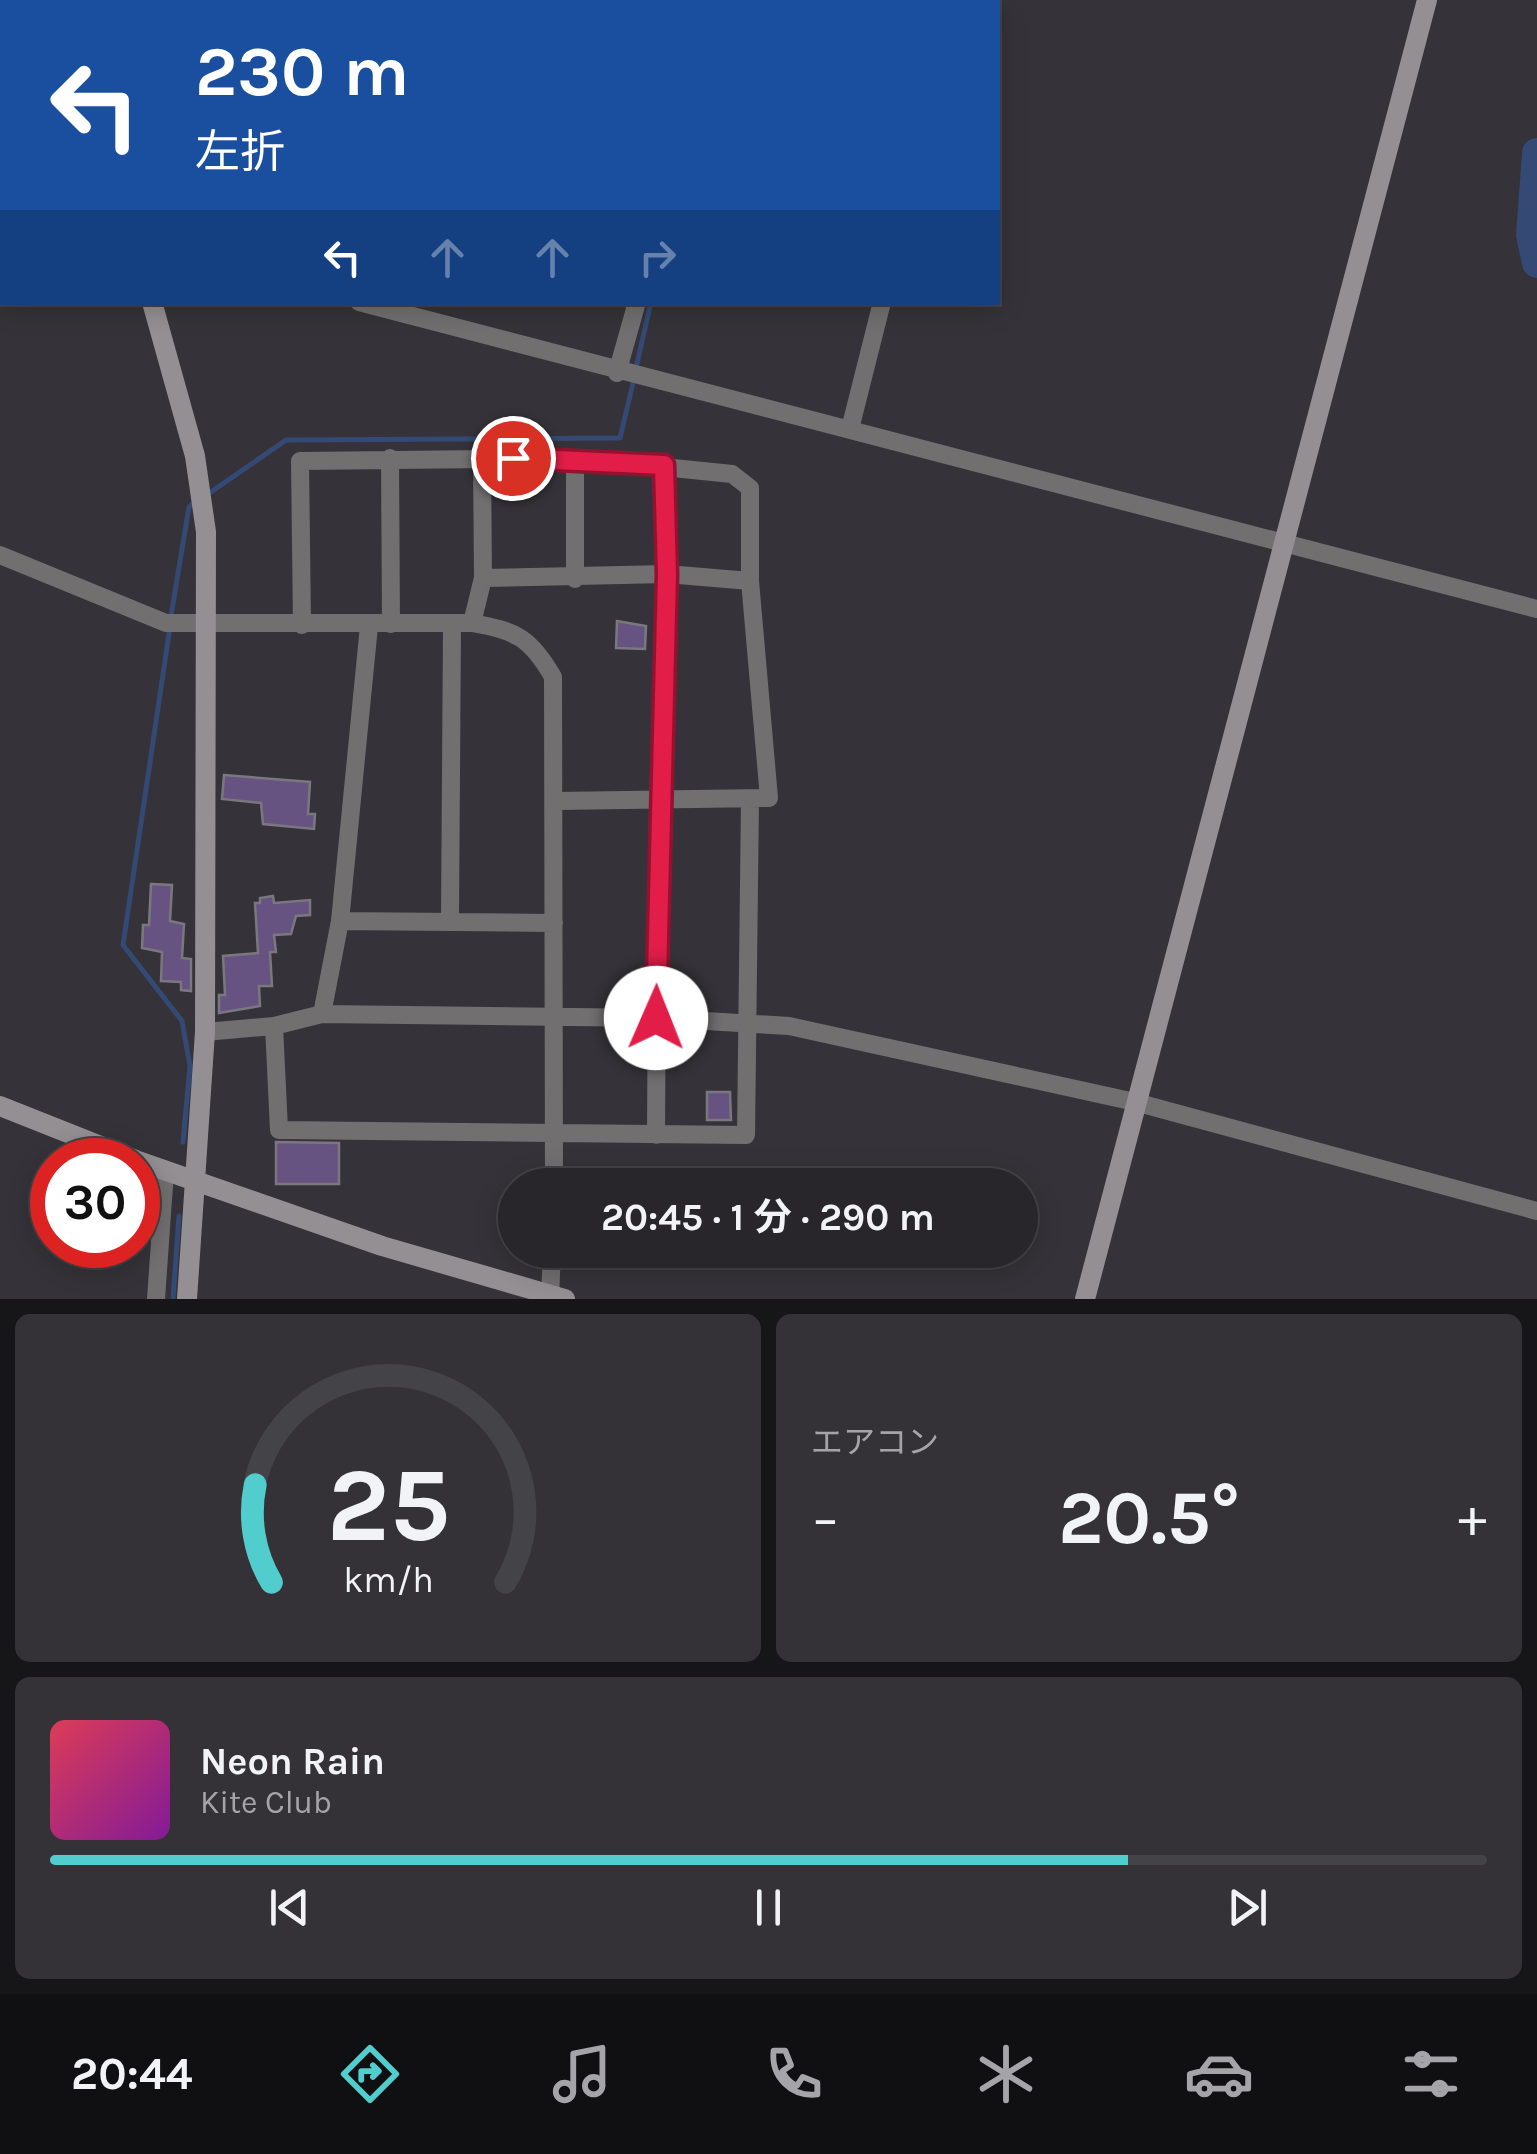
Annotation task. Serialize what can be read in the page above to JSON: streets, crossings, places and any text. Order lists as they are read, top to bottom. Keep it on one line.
{"page":{"turn":["230 m","左折"],"limit":"30","trip":"20:45 · 1 分 · 290 m","tile":"エアコン","heat":["−","20.5°","+"],"song":["Neon Rain","Kite Club"],"tabs":"20:44","gauge":["25","km/h"]}}
